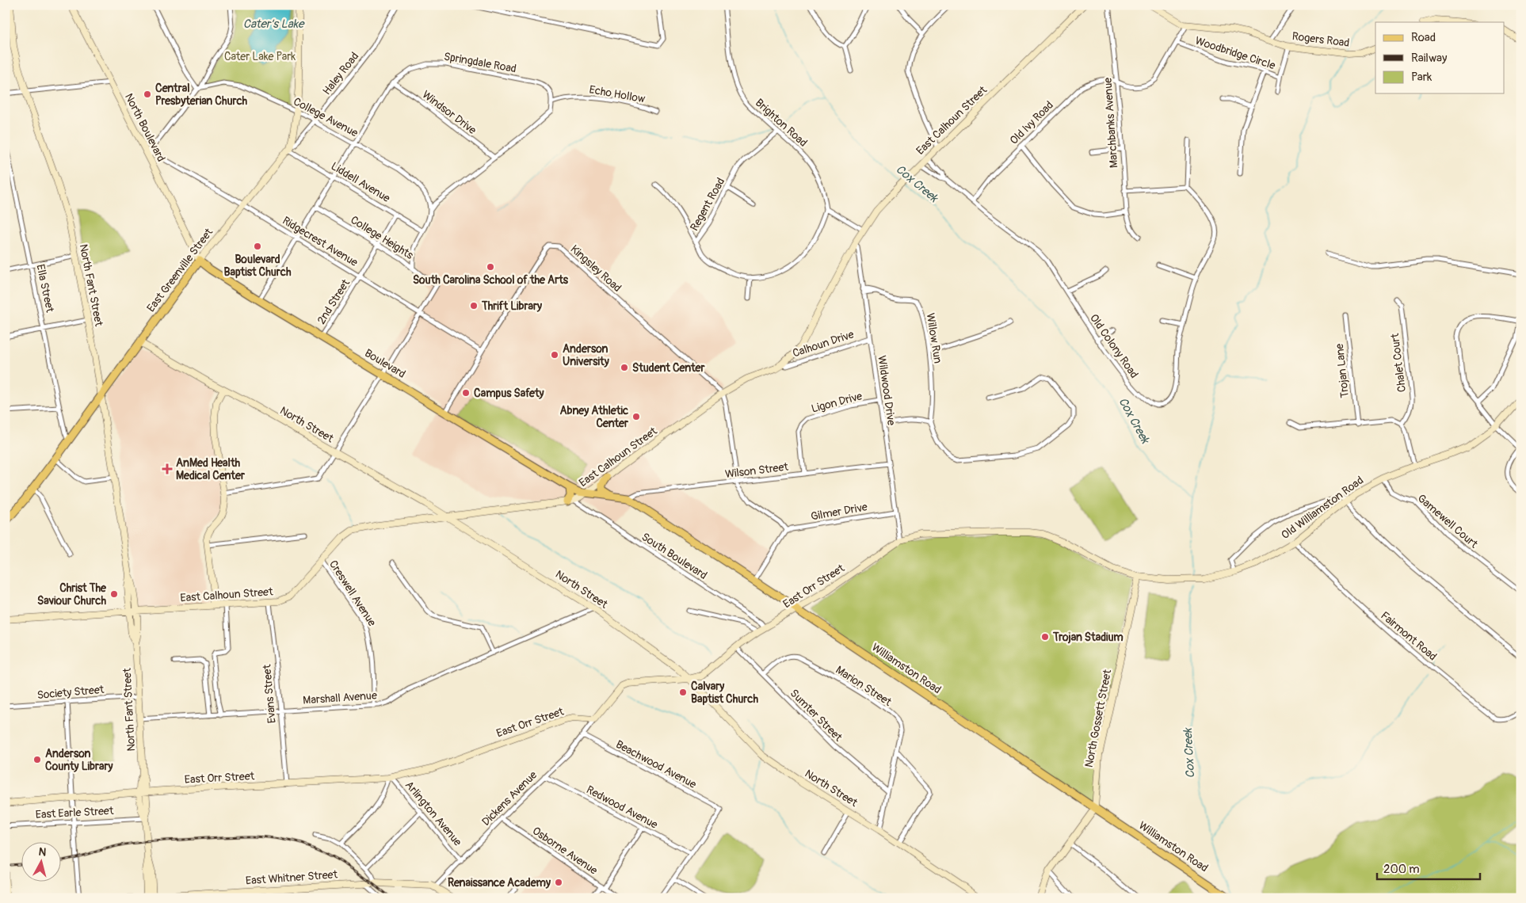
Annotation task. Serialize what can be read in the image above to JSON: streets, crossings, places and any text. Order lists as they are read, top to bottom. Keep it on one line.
{"streets":{"main road":["East Greenville Street","Boulevard","Williamston Road"],"street":["Rogers Road","Woodbridge Circle","Springdale Road","Haley Road","Echo Hollow","Windsor Drive","College Avenue","East Calhoun Street","Brighton Road","Old Ivy Road","Marchbanks Avenue","North Boulevard","Liddell Avenue","Regent Road","College Heights","Ridgecrest Avenue","Kingsley Road","North Fant Street","Ella Street","2nd Street","Willow Run","Calhoun Drive","Old Colony Road","Chalet Court","Trojan Lane","Wildwood Drive","Ligon Drive","North Street","Wilson Street","Old Williamston Road","Gilmer Drive","Gamewell Court","South Boulevard","East Orr Street","Creswell Avenue","Fairmont Road","Marion Street","Society Street","Evans Street","Marshall Avenue","Sumter Street","North Gossett Street","Beachwood Avenue","Dickens Avenue","Redwood Avenue","East Earle Street","Arlington Avenue","Osborne Avenue","East Whitner Street"]},"crossings":[["Rogers Road","Woodbridge Circle"],["Rogers Road","Old Ivy Road"],["Woodbridge Circle","Old Ivy Road"],["Springdale Road","Echo Hollow"],["Springdale Road","Windsor Drive"],["Springdale Road","College Avenue"],["Springdale Road","Liddell Avenue"],["Springdale Road","College Heights"],["Springdale Road","Ridgecrest Avenue"],["Springdale Road","Boulevard"],["Haley Road","College Avenue"],["Haley Road","Liddell Avenue"],["Haley Road","East Greenville Street"],["College Avenue","East Greenville Street"],["East Calhoun Street","Kingsley Road"],["East Calhoun Street","North Fant Street"],["East Calhoun Street","Calhoun Drive"],["East Calhoun Street","Old Colony Road"],["East Calhoun Street","Wildwood Drive"],["East Calhoun Street","North Street"],["East Calhoun Street","South Boulevard"],["East Calhoun Street","Creswell Avenue"],["East Calhoun Street","Williamston Road"],["East Calhoun Street","Evans Street"],["Brighton Road","Regent Road"],["Old Ivy Road","Marchbanks Avenue"],["Old Ivy Road","Old Colony Road"],["North Boulevard","Ridgecrest Avenue"],["North Boulevard","East Greenville Street"],["North Boulevard","Boulevard"],["Liddell Avenue","East Greenville Street"],["Liddell Avenue","2nd Street"],["College Heights","Ridgecrest Avenue"],["College Heights","2nd Street"],["Ridgecrest Avenue","Kingsley Road"],["Ridgecrest Avenue","East Greenville Street"],["Ridgecrest Avenue","2nd Street"],["Kingsley Road","Boulevard"],["East Greenville Street","North Fant Street"],["East Greenville Street","Ella Street"],["East Greenville Street","Boulevard"],["East Greenville Street","North Street"],["North Fant Street","East Orr Street"],["North Fant Street","Society Street"],["North Fant Street","Marshall Avenue"],["North Fant Street","East Earle Street"],["North Fant Street","East Whitner Street"],["2nd Street","Boulevard"],["Willow Run","Wildwood Drive"],["Calhoun Drive","Wildwood Drive"],["Boulevard","Williamston Road"],["Wildwood Drive","Ligon Drive"],["Wildwood Drive","Wilson Street"],["Wildwood Drive","Gilmer Drive"],["Wildwood Drive","East Orr Street"],["Ligon Drive","Wilson Street"],["North Street","East Orr Street"],["North Street","Marion Street"],["North Street","Marshall Avenue"],["Wilson Street","Williamston Road"],["Old Williamston Road","Gamewell Court"],["Old Williamston Road","East Orr Street"],["Old Williamston Road","Fairmont Road"],["Old Williamston Road","North Gossett Street"],["South Boulevard","East Orr Street"],["East Orr Street","Williamston Road"],["East Orr Street","Evans Street"],["East Orr Street","Sumter Street"],["East Orr Street","North Gossett Street"],["East Orr Street","Dickens Avenue"],["East Orr Street","Arlington Avenue"],["Creswell Avenue","Marshall Avenue"],["Williamston Road","North Gossett Street"],["Marion Street","Sumter Street"],["Evans Street","Marshall Avenue"],["Beachwood Avenue","Dickens Avenue"],["Beachwood Avenue","Redwood Avenue"],["Dickens Avenue","Redwood Avenue"],["Dickens Avenue","Arlington Avenue"],["Dickens Avenue","Osborne Avenue"],["Dickens Avenue","East Whitner Street"]],"water":["Cater’s Lake","Cox Creek"],"parks":["Cater Lake Park"],"places":{"other":["Central Presbyterian Church","Boulevard Baptist Church","South Carolina School of the Arts","Thrift Library","Anderson University","Student Center","Campus Safety","Abney Athletic Center","Christ The Saviour Church","Trojan Stadium","Calvary Baptist Church","Anderson County Library","Renaissance Academy"],"health":["AnMed Health Medical Center"]},"legend":["Road","Railway","Park"],"scale_bar":"200 m","north":"top"}
